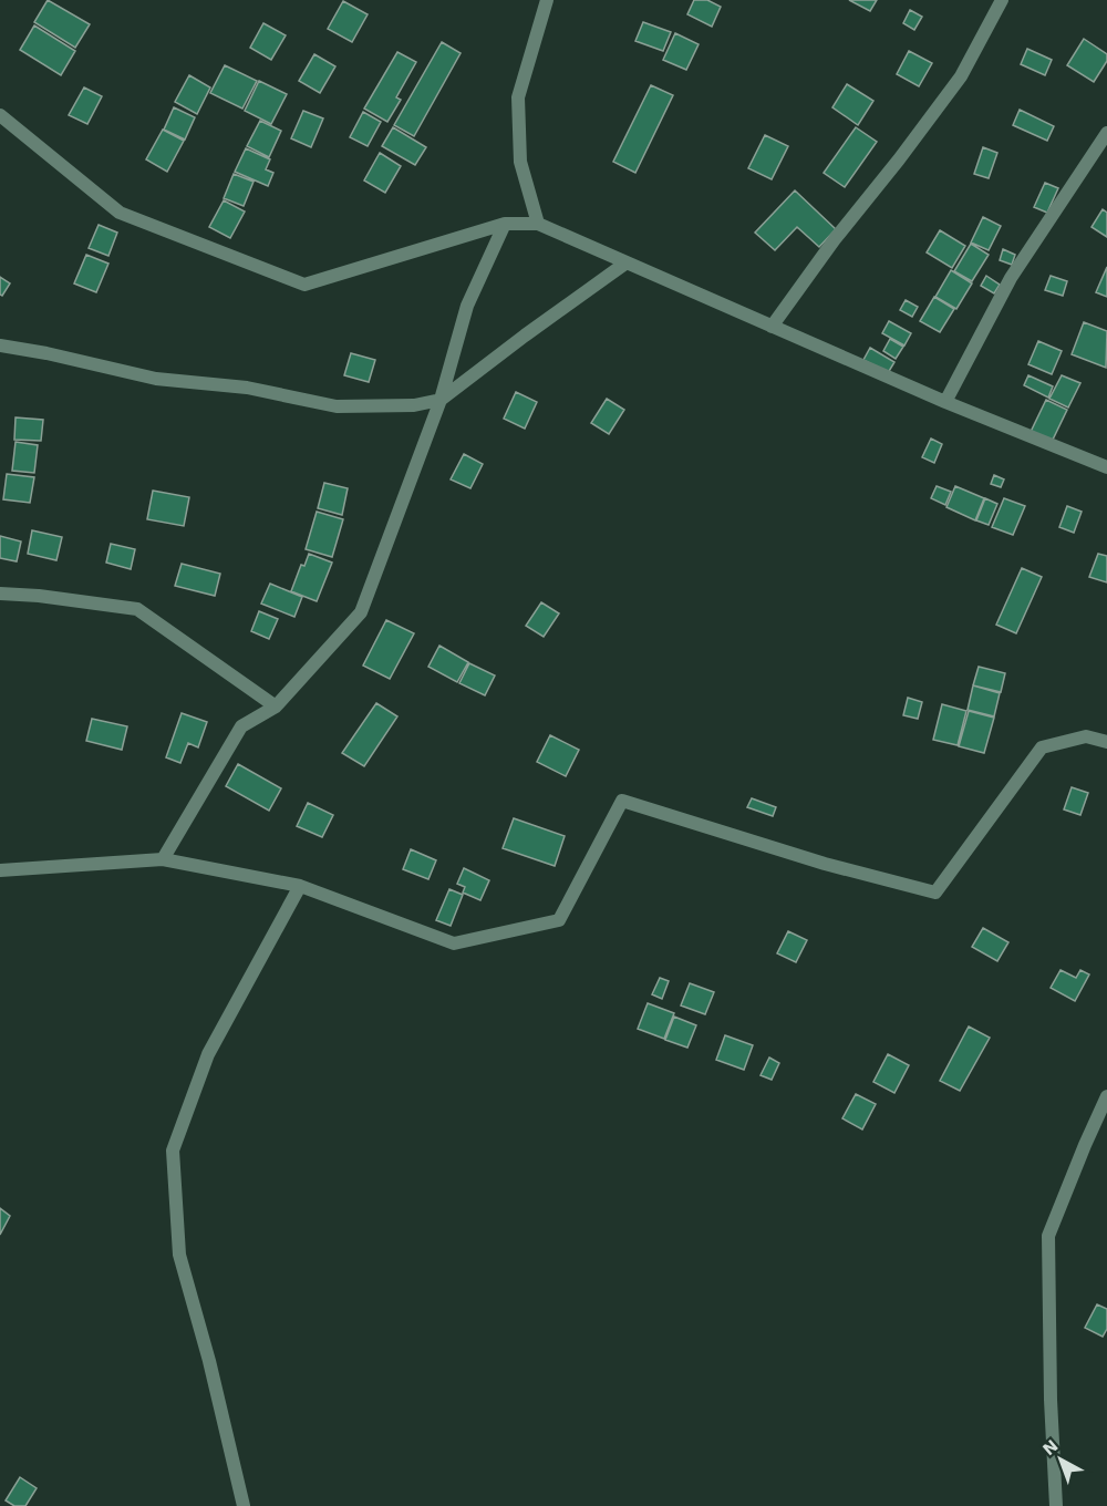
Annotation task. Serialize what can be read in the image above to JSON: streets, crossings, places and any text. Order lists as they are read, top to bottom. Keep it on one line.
{"north":"top left"}
